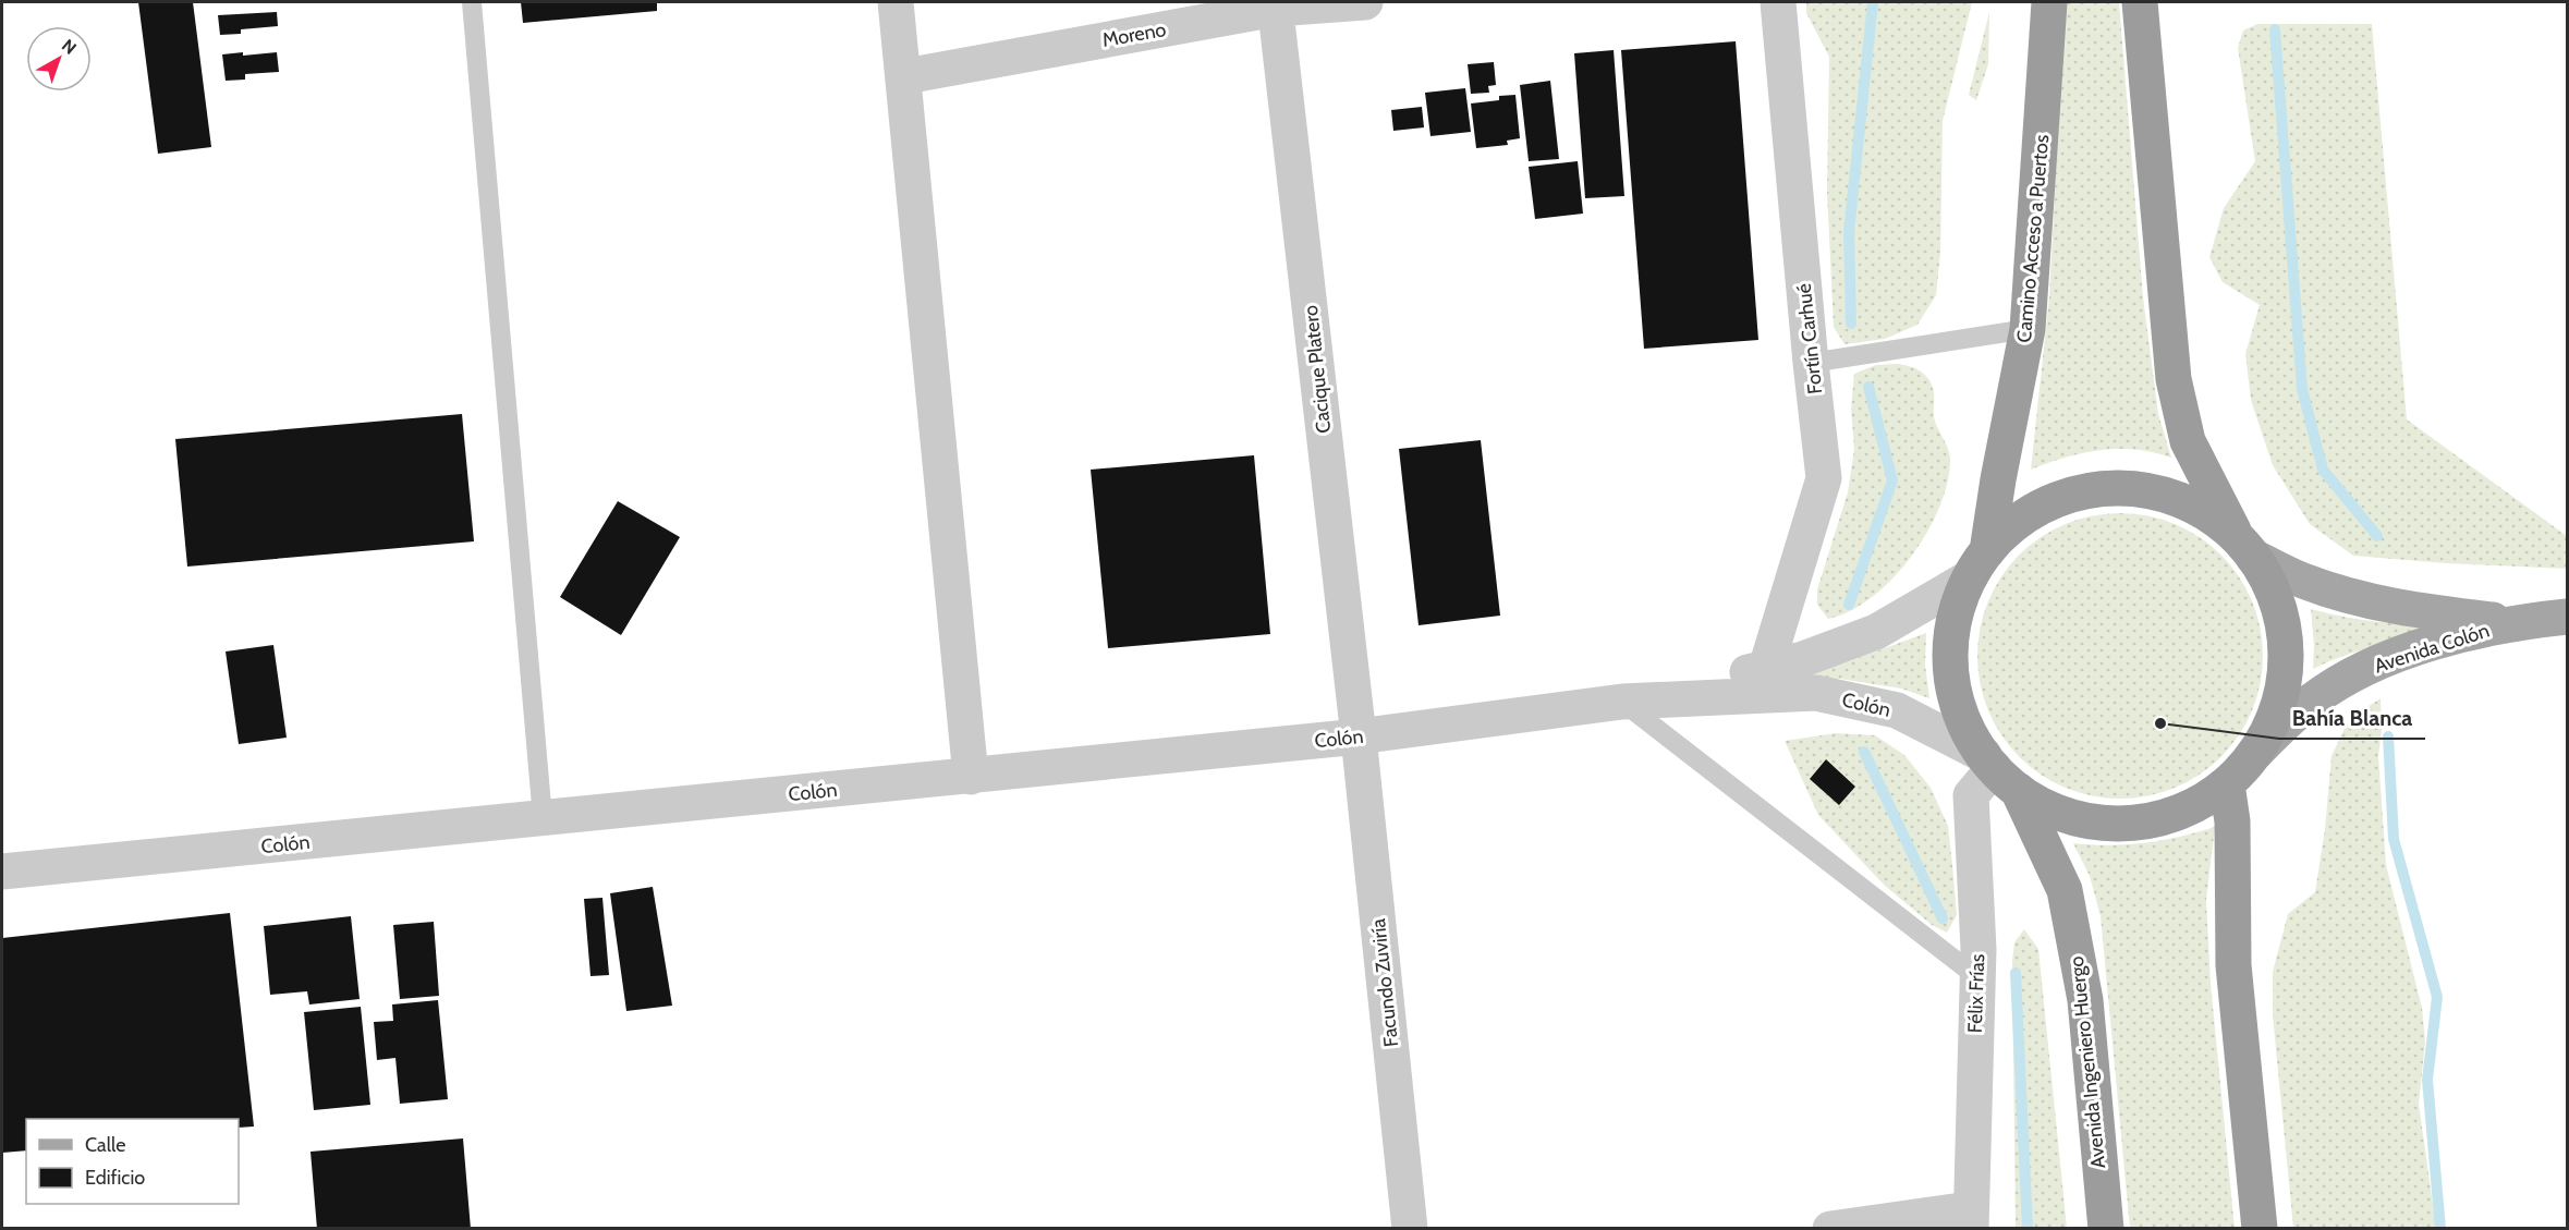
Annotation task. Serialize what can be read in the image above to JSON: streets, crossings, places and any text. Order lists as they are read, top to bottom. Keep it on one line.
{"streets":{"highway":["Camino Acceso a Puertos","Avenida Ingeniero Huergo"],"main road":["Avenida Colón"],"street":["Moreno","Fortín Carhué","Cacique Platero","Colón","Facundo Zuviría","Félix Frías"]},"crossings":[["Moreno","Cacique Platero"],["Camino Acceso a Puertos","Colón"],["Camino Acceso a Puertos","Avenida Ingeniero Huergo"],["Fortín Carhué","Colón"],["Cacique Platero","Colón"],["Cacique Platero","Facundo Zuviría"],["Colón","Facundo Zuviría"],["Colón","Félix Frías"],["Colón","Avenida Ingeniero Huergo"],["Félix Frías","Avenida Ingeniero Huergo"]],"places":["Bahía Blanca"],"legend":["Calle","Edificio"],"north":"top right"}
